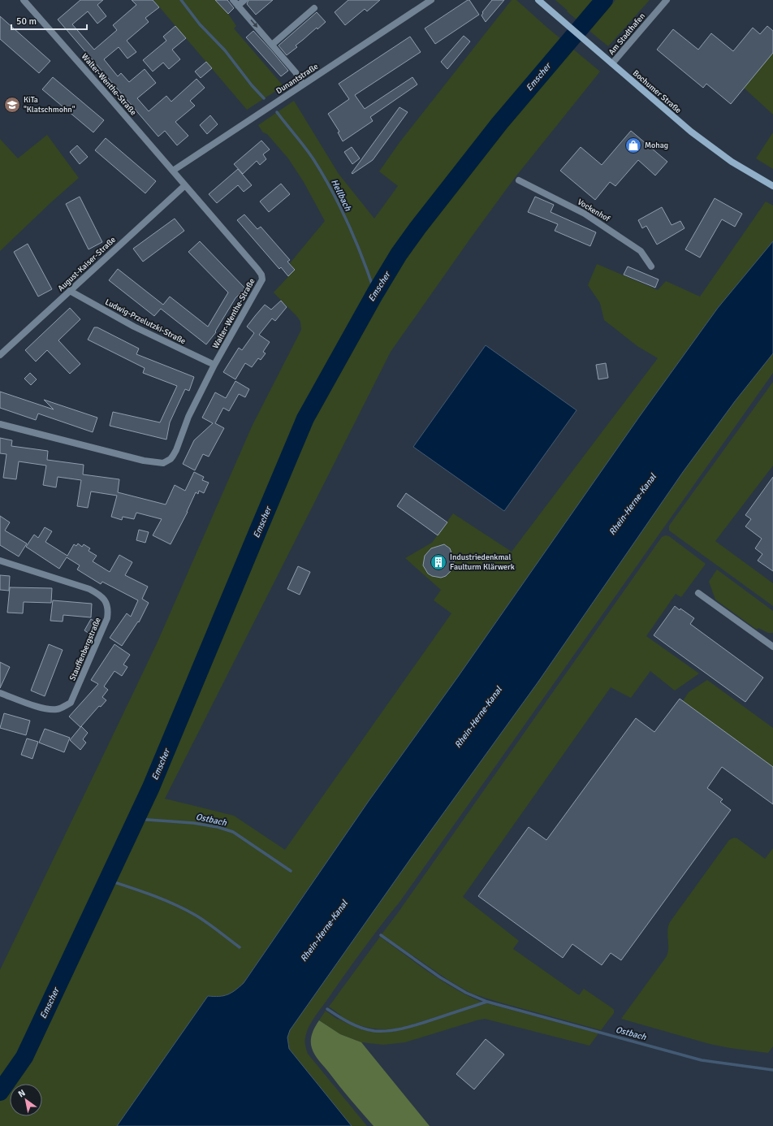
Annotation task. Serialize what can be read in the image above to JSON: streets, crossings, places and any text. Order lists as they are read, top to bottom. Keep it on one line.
{"streets":{"main road":["Bochumer Straße"],"street":["Am Stadthafen","Dunantstraße","Walter-Wenthe-Straße","Vockenhof","August-Kaiser-Straße","Ludwig-Przelutzki-Straße","Stauffenbergstraße"]},"crossings":[["Am Stadthafen","Bochumer Straße"],["Dunantstraße","Walter-Wenthe-Straße"],["Walter-Wenthe-Straße","August-Kaiser-Straße"],["Walter-Wenthe-Straße","Ludwig-Przelutzki-Straße"],["August-Kaiser-Straße","Ludwig-Przelutzki-Straße"]],"water":["Emscher","Hellbach","Rhein-Herne-Kanal","Ostbach"],"places":{"school or university":["KiTa \"Klatschmohn\""],"shop":["Mohag"],"building":["Industriedenkmal Faulturm Klärwerk"]},"scale_bar":"50 m","north":"top left"}
